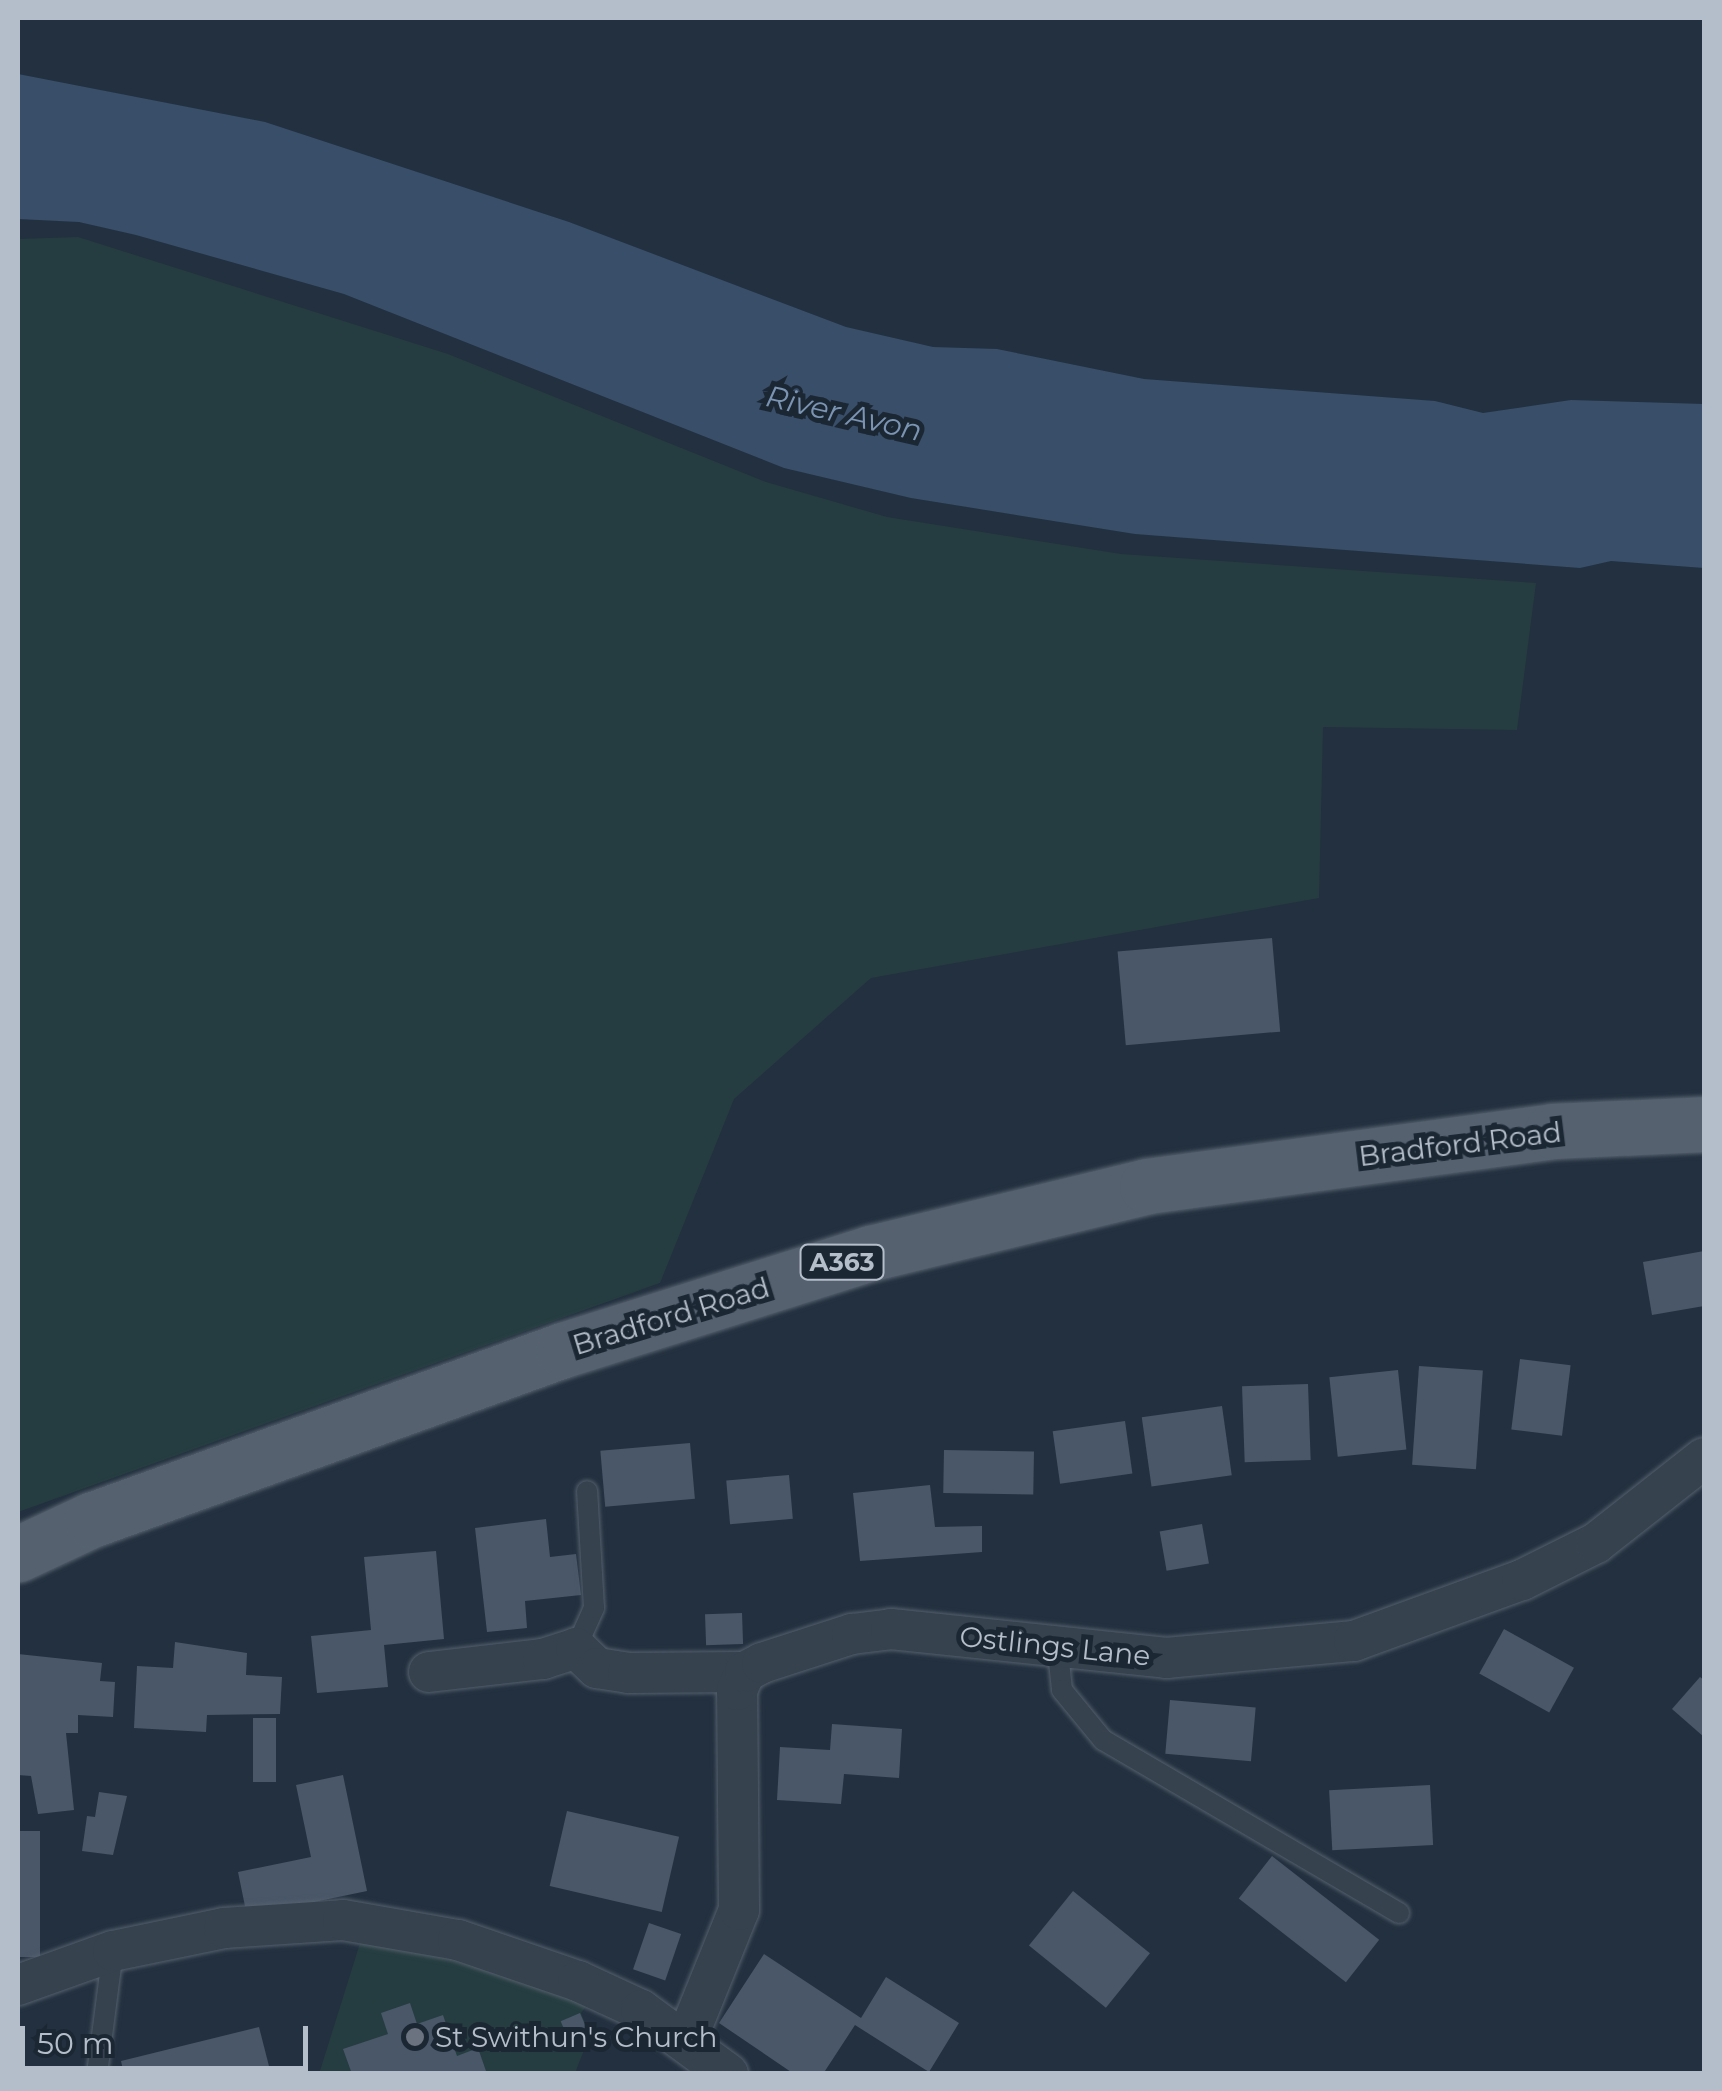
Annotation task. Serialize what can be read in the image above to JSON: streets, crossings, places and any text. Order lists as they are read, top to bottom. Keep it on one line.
{"streets":{"main road":["Bradford Road","A363"],"street":["Ostlings Lane"]},"water":["River Avon"],"places":["St Swithun's Church"],"scale_bar":"50 m"}
